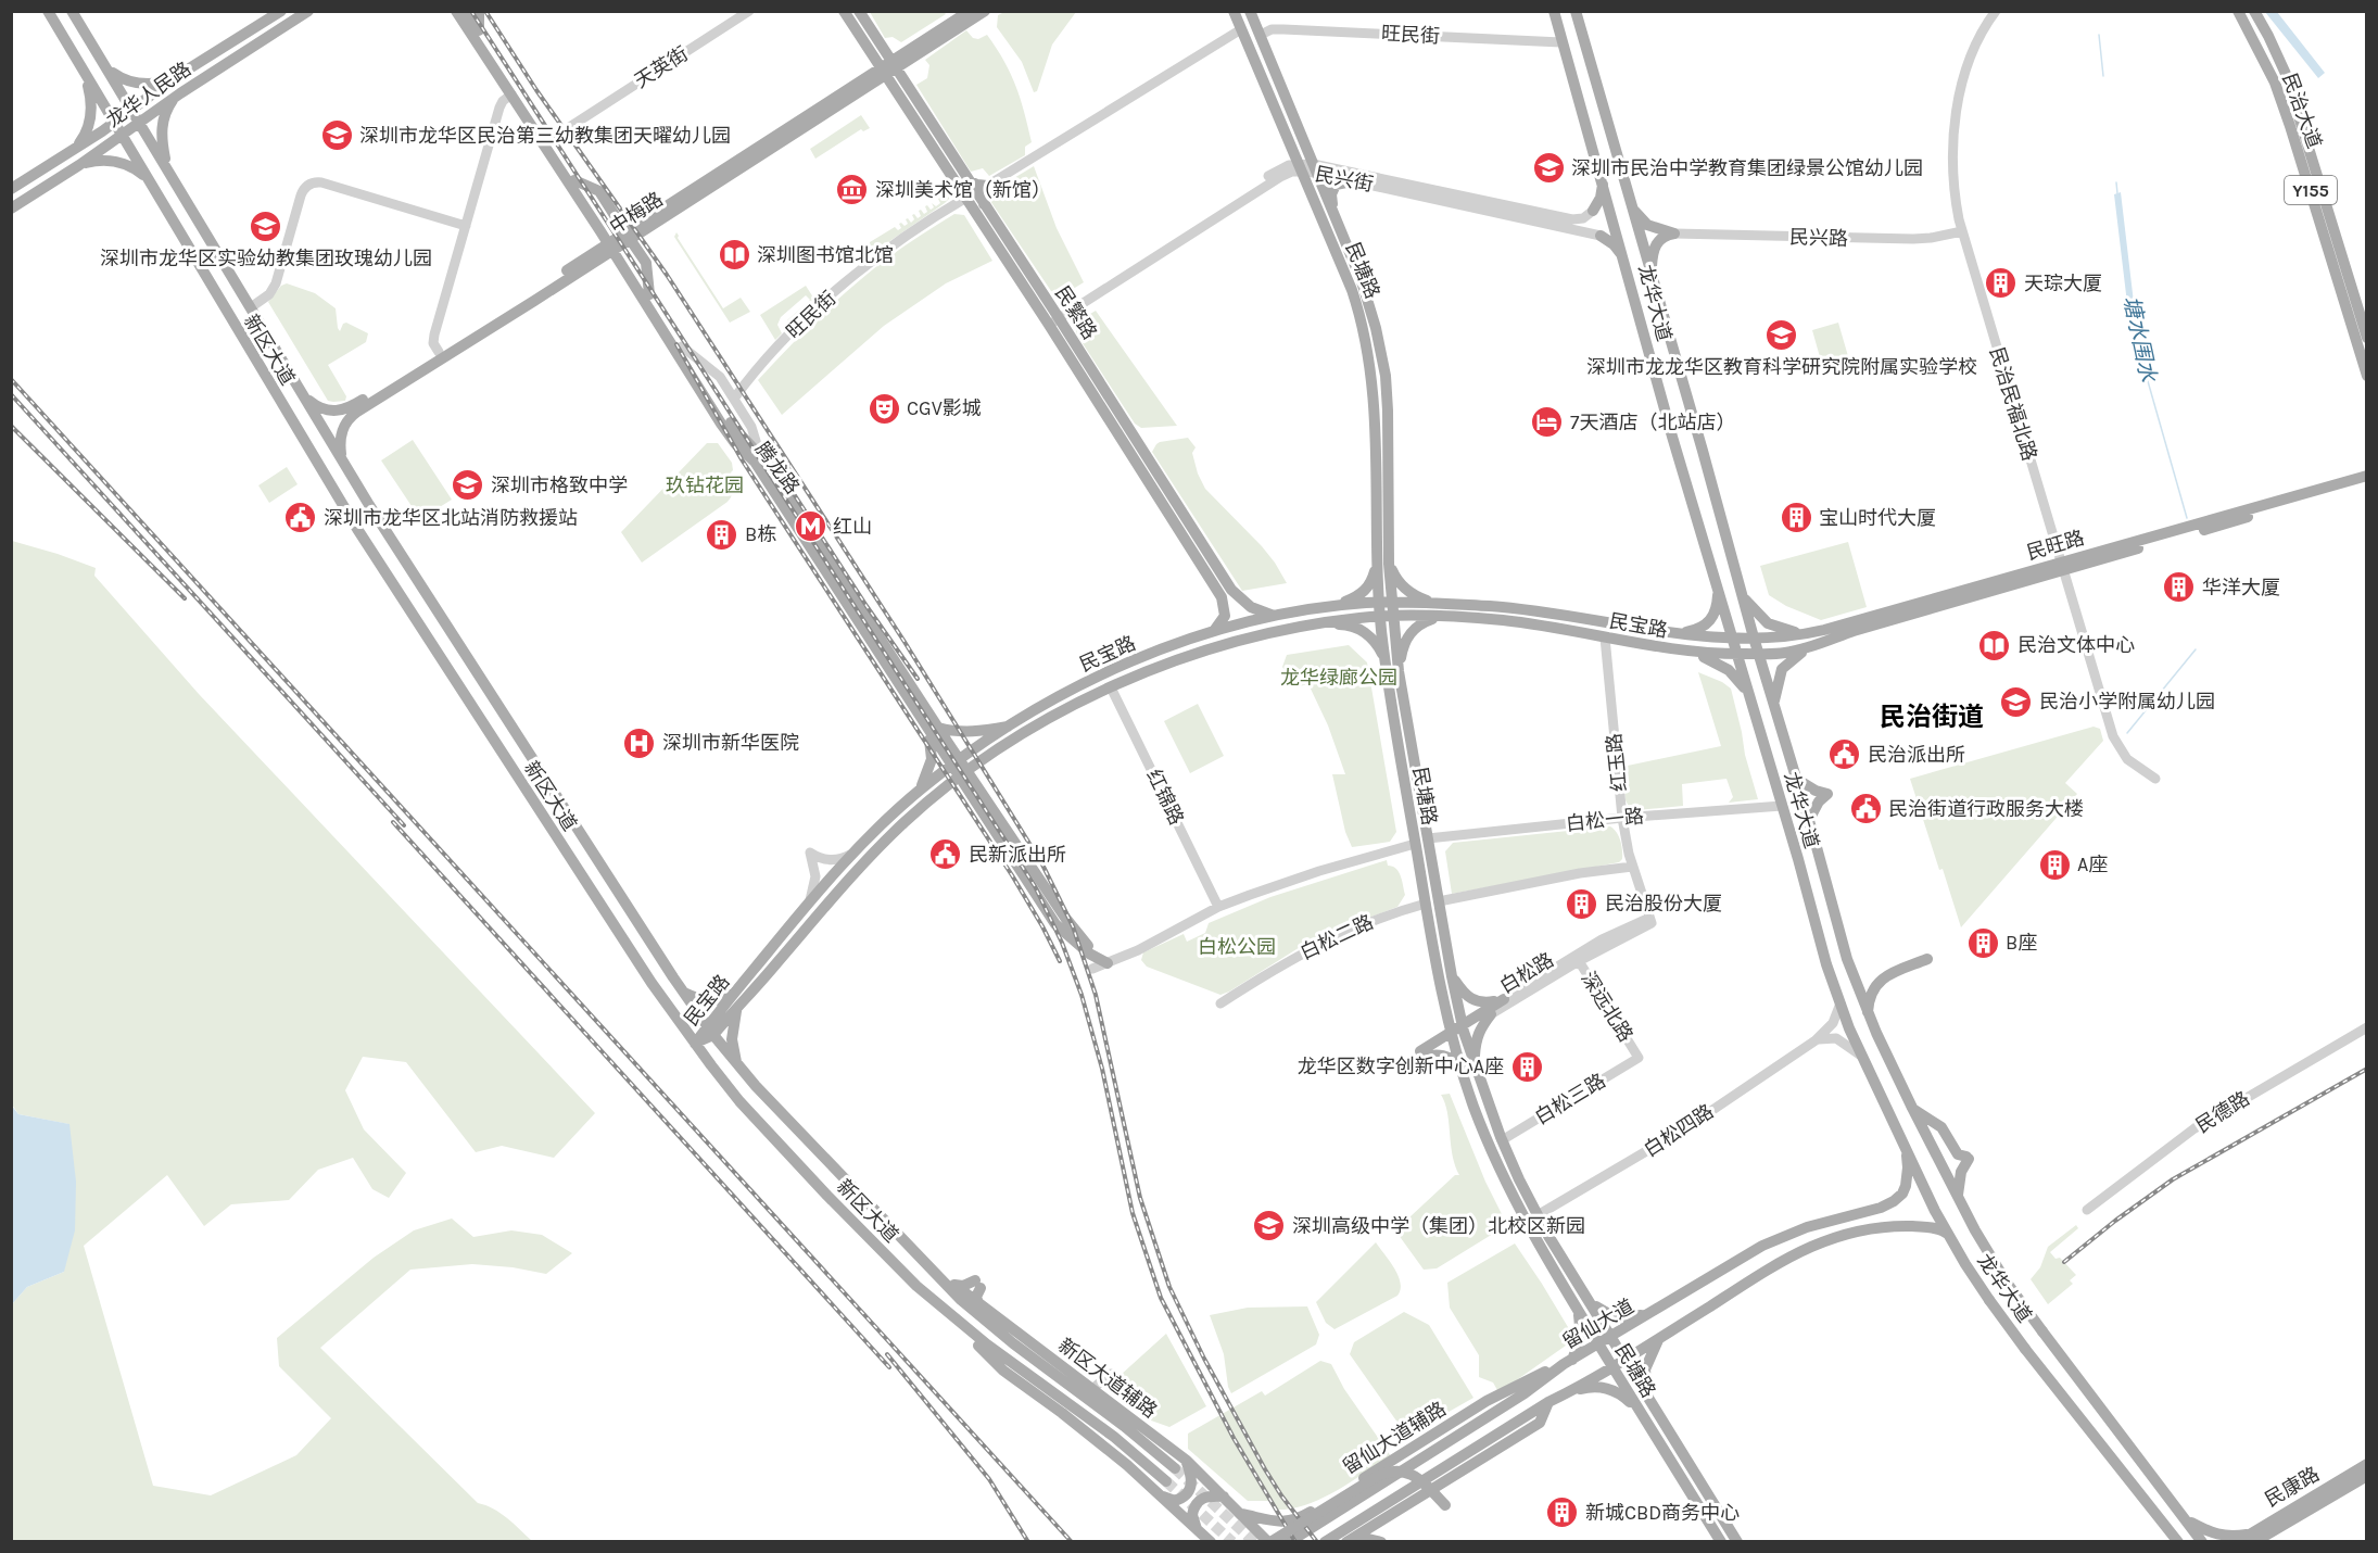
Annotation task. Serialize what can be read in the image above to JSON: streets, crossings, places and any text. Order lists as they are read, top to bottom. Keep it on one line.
{"streets":{"main road":["龙华人民路","民治大道","Y155","中梅路","民塘路","龙华大道","民繁路","新区大道","腾龙路","民旺路","民宝路","白松路","留仙大道","新区大道辅路","留仙大道辅路","民康路"],"street":["旺民街","天英街","民兴街","民兴路","民治民福北路","红玉路","红锦路","白松一路","白松二路","深远北路","白松三路","民德路","白松四路"]},"crossings":[["旺民街","民塘路"],["旺民街","龙华大道"],["旺民街","民繁路"],["天英街","腾龙路"],["龙华人民路","新区大道"],["民兴街","民塘路"],["民兴街","民繁路"],["中梅路","民繁路"],["中梅路","新区大道"],["中梅路","腾龙路"],["民兴路","民治民福北路"],["民塘路","民宝路"],["民塘路","白松一路"],["民塘路","白松二路"],["民塘路","白松路"],["民塘路","白松三路"],["民塘路","白松四路"],["民塘路","留仙大道"],["龙华大道","民旺路"],["龙华大道","民宝路"],["龙华大道","白松一路"],["龙华大道","白松四路"],["龙华大道","留仙大道"],["民繁路","民宝路"],["新区大道","民宝路"],["新区大道","新区大道辅路"],["民治民福北路","民旺路"],["腾龙路","民宝路"],["民旺路","民宝路"],["民宝路","红玉路"],["民宝路","红锦路"],["红玉路","白松一路"],["红玉路","白松路"],["白松路","深远北路"],["深远北路","白松三路"],["留仙大道","留仙大道辅路"],["新区大道辅路","留仙大道辅路"]],"districts":["民治街道"],"water":["塘水围水"],"parks":["玖钻花园","龙华绿廊公园","白松公园"],"places":{"school or university":["深圳市龙华区民治第三幼教集团天曜幼儿园","深圳市民治中学教育集团绿景公馆幼儿园","深圳市龙华区实验幼教集团玫瑰幼儿园","深圳市龙龙华区教育科学研究院附属实验学校","深圳市格致中学","民治小学附属幼儿园","深圳高级中学（集团）北校区新园"],"museum":["深圳美术馆（新馆）"],"library":["深圳图书馆北馆","民治文体中心"],"building":["天琮大厦","宝山时代大厦","B栋","华洋大厦","A座","民治股份大厦","B座","龙华区数字创新中心A座","新城CBD商务中心"],"theatre":["CGV影城"],"hotel":["7天酒店（北站店）"],"public building":["深圳市龙华区北站消防救援站","民治派出所","民治街道行政服务大楼","民新派出所"],"metro station":["红山"],"hospital":["深圳市新华医院"]}}
